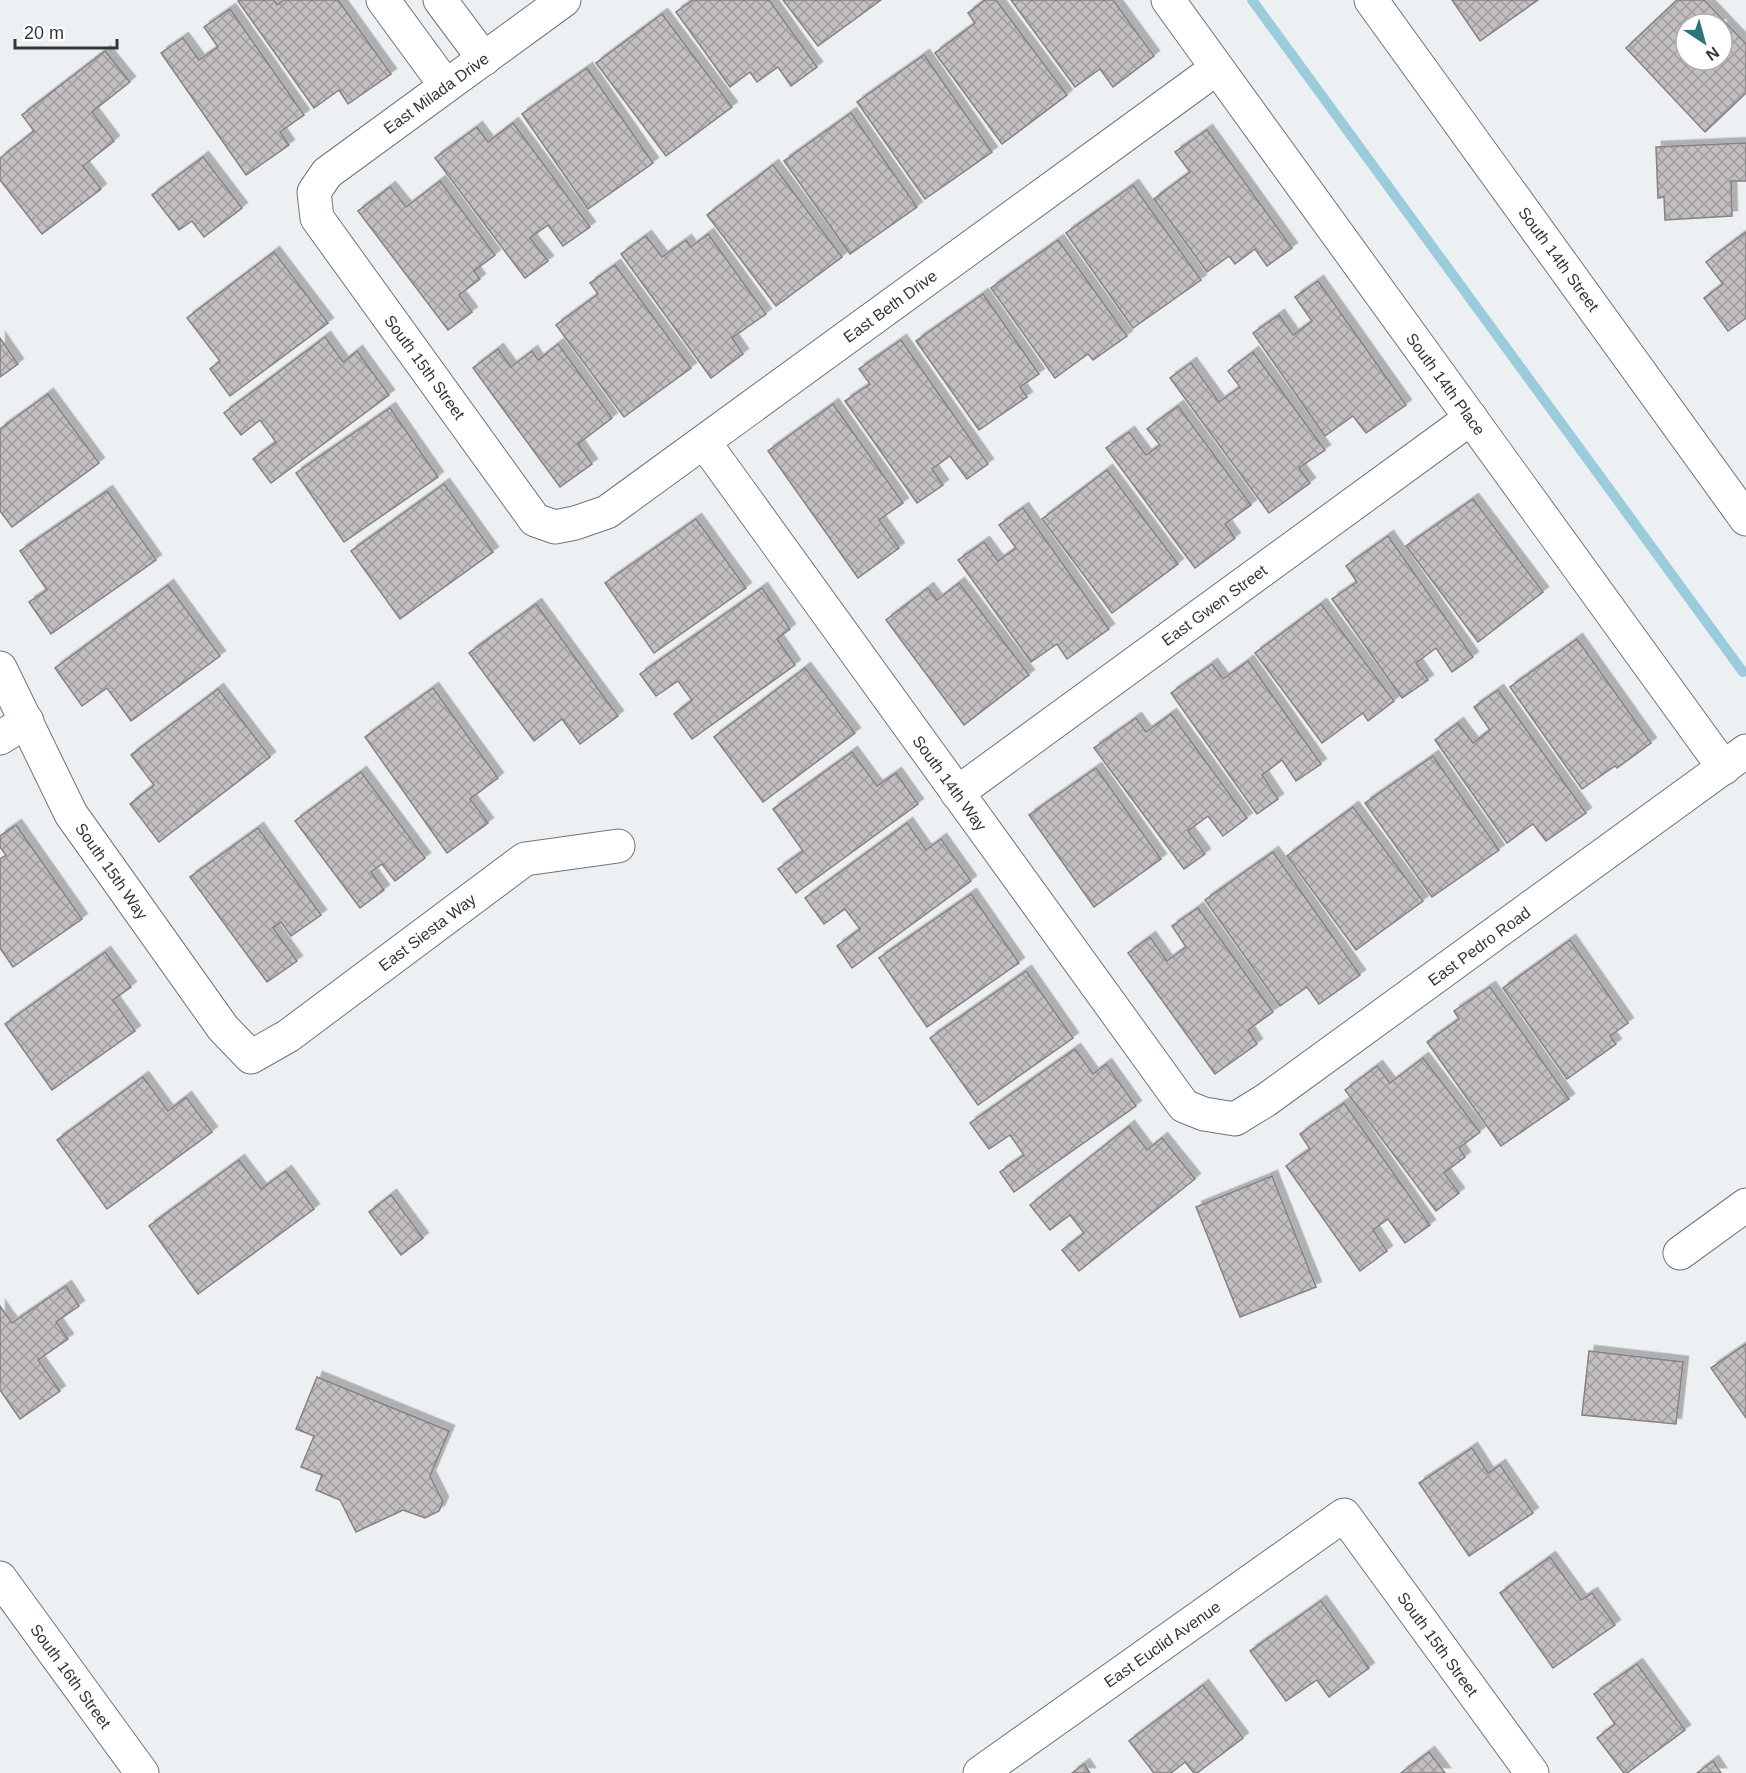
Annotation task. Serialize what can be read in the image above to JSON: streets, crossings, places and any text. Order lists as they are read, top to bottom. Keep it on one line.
{"streets":{"street":["East Milada Drive","South 14th Street","East Beth Drive","South 15th Street","South 14th Place","East Gwen Street","South 14th Way","South 15th Way","East Siesta Way","East Pedro Road","East Euclid Avenue","South 16th Street"]},"crossings":[["East Milada Drive","South 15th Street"],["East Beth Drive","South 15th Street"],["East Beth Drive","South 14th Place"],["East Beth Drive","South 14th Way"],["South 15th Street","East Euclid Avenue"],["South 14th Place","East Gwen Street"],["South 14th Place","East Pedro Road"],["East Gwen Street","South 14th Way"],["South 14th Way","East Pedro Road"],["South 15th Way","East Siesta Way"]],"scale_bar":"20 m","north":"bottom right"}
